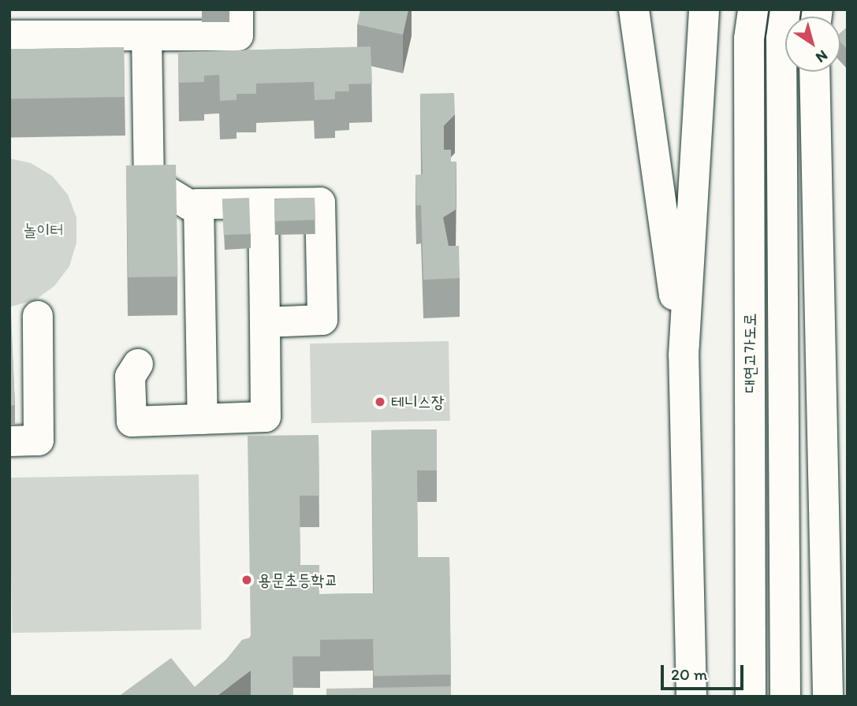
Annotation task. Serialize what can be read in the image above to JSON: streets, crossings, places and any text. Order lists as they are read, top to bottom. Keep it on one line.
{"streets":{"main road":["대연고가도로"]},"parks":["놀이터"],"places":["테니스장","용문초등학교"],"scale_bar":"20 m","north":"bottom right"}
